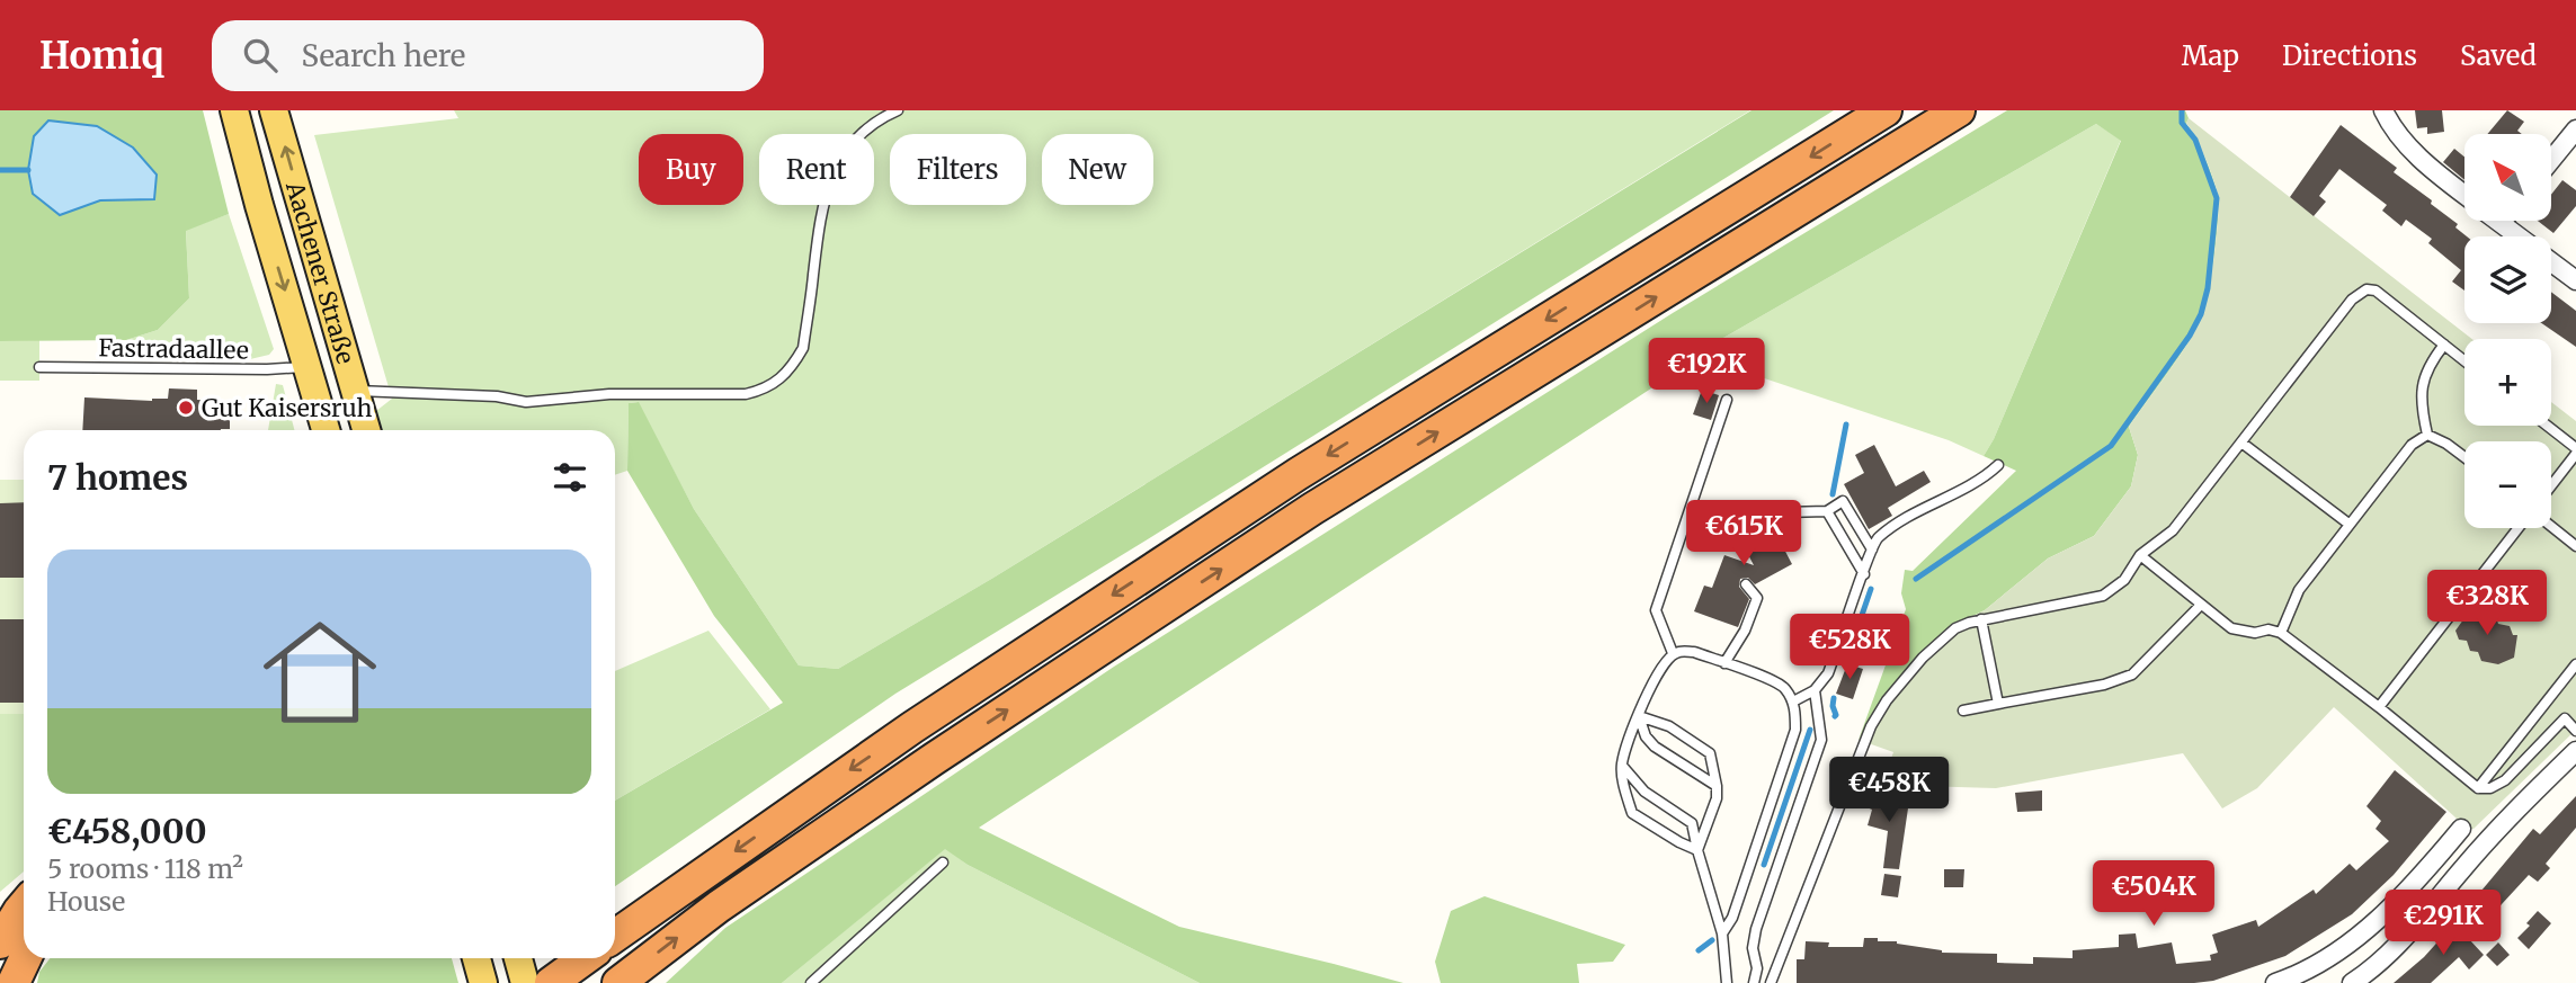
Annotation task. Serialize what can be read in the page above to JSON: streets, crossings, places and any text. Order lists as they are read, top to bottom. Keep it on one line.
{"streets":{"main road":["Aachener Straße"],"lane":["Fastradaallee"]},"crossings":[["Aachener Straße","Fastradaallee"]],"places":["Gut Kaisersruh"],"north":"top left","page":{"header":"Homiq","search":"Search here","nav":["Map","Directions","Saved"],"map_buttons":["+","−"],"chip":["Buy","Rent","Filters","New"],"price":["€192K","€615K","€328K","€528K","€458K","€504K","€291K"],"heading":"7 homes","list":[{"name":"€458,000","note":"5 rooms · 118 m² · House"}]}}
